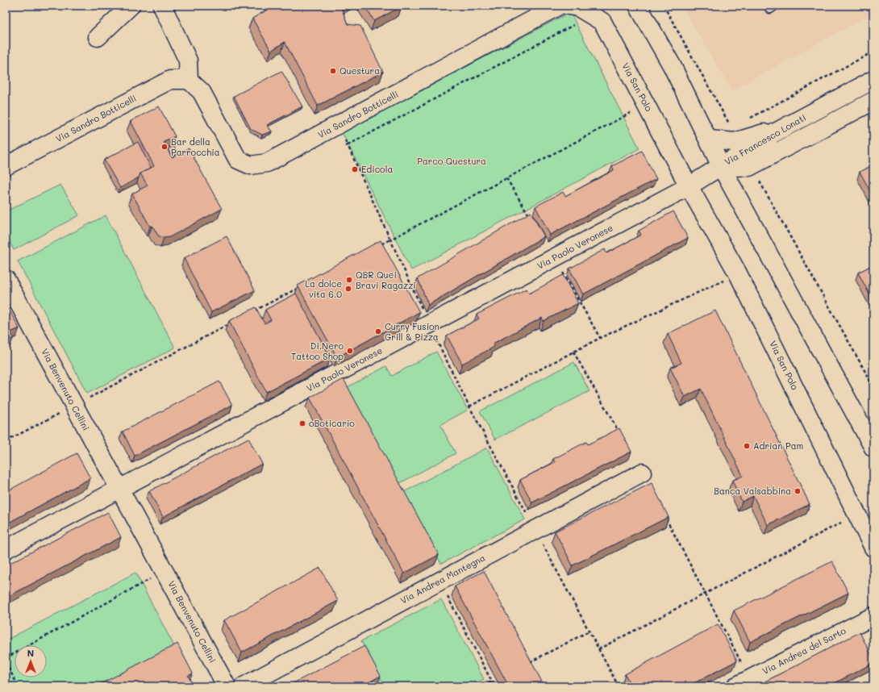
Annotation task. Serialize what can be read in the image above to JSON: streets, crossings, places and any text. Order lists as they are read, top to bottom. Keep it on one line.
{"streets":{"street":["Via San Polo","Via Sandro Botticelli","Via Francesco Lonati","Via Paolo Veronese","Via Benvenuto Cellini","Via Andrea Mantegna","Via Andrea del Sarto"]},"crossings":[["Via San Polo","Via Paolo Veronese"],["Via Paolo Veronese","Via Benvenuto Cellini"]],"parks":["Parco Questura"],"places":["Questura","Bar della Parrocchia","Edicola","QBR Quei Bravi Ragazzi","La dolce vita 6.0","Curry Fusion Grill & Pizza","Di.Nero Tattoo Shop","oBoticario","Adrian Pam","Banca Valsabbina"],"north":"top"}
